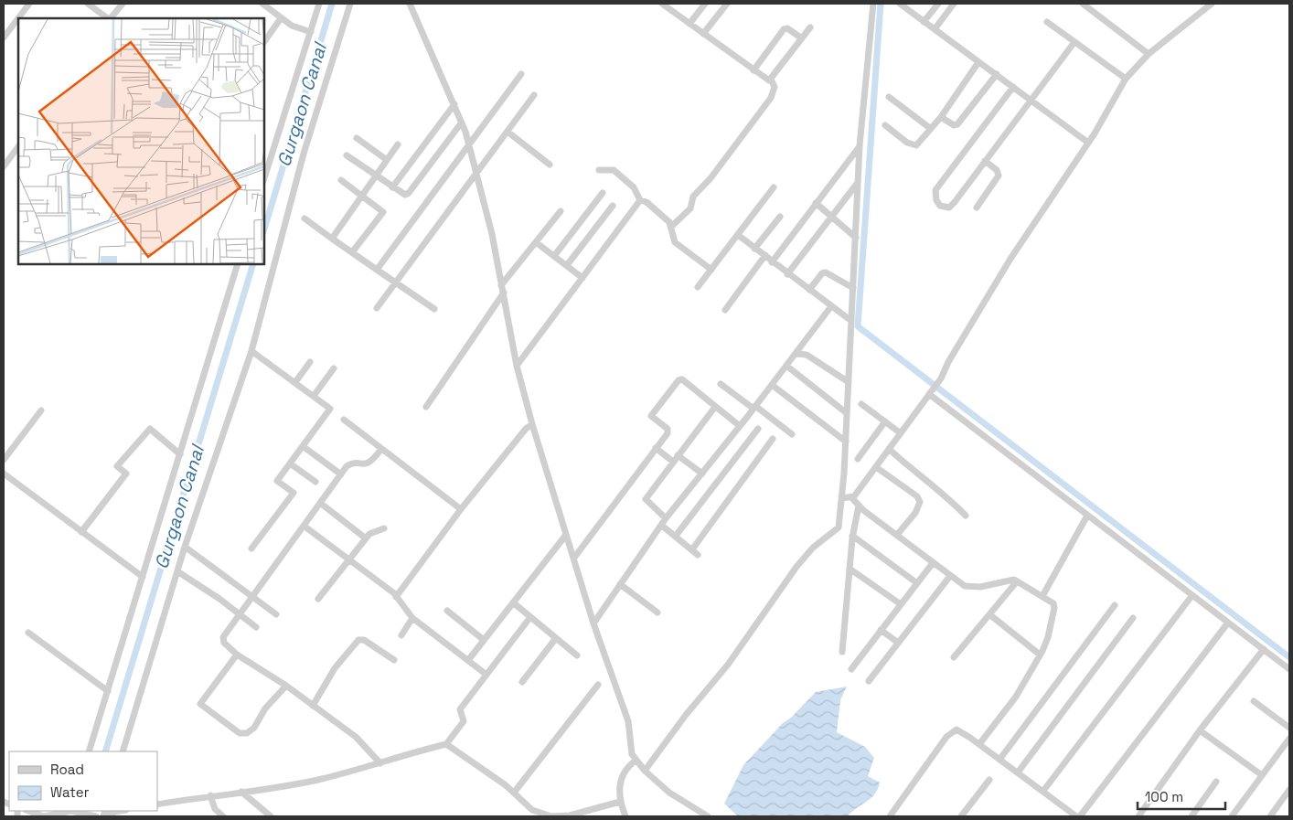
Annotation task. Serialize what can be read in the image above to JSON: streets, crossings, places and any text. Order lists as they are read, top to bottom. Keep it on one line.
{"water":["Gurgaon Canal"],"legend":["Road","Water"],"scale_bar":"100 m"}
